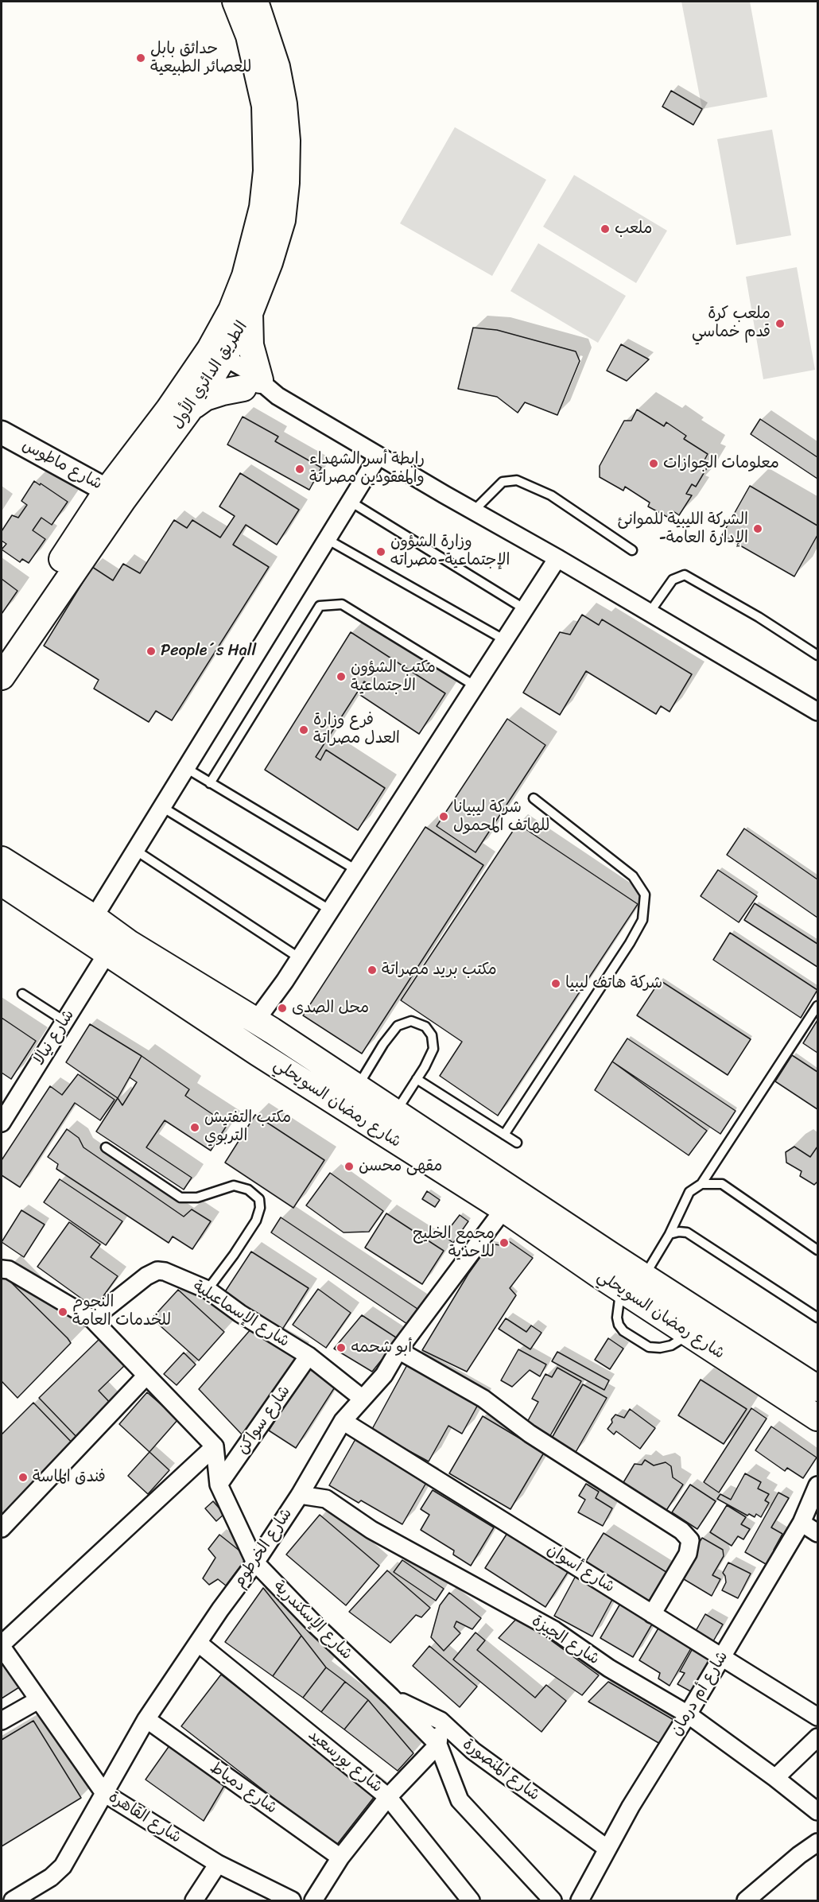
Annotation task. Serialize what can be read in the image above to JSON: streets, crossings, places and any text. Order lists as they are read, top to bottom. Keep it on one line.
{"streets":{"main road":["الطريق الدائري الأول","شارع رمضان السويحلي"],"street":["شارع ماطوس","شارع نيالا","شارع الإسماعيلية","شارع سواكن","شارع الخرطوم","شارع أسوان","شارع الإسكندرية","شارع الجيزة","شارع أم درمان","شارع بورسعيد","شارع المنصورة","شارع دمياط","شارع القاهرة"]},"crossings":[["الطريق الدائري الأول","شارع ماطوس"],["شارع نيالا","شارع رمضان السويحلي"],["شارع رمضان السويحلي","شارع الخرطوم"],["شارع الإسماعيلية","شارع سواكن"],["شارع الإسماعيلية","شارع الخرطوم"],["شارع سواكن","شارع الإسكندرية"],["شارع الخرطوم","شارع أسوان"],["شارع الخرطوم","شارع الإسكندرية"],["شارع الخرطوم","شارع الجيزة"],["شارع الخرطوم","شارع بورسعيد"],["شارع الخرطوم","شارع دمياط"],["شارع الخرطوم","شارع القاهرة"],["شارع أسوان","شارع أم درمان"],["شارع الإسكندرية","شارع المنصورة"],["شارع الجيزة","شارع أم درمان"],["شارع أم درمان","شارع المنصورة"]],"places":["حدائق بابل للعصائر الطبيعية","ملعب","ملعب كرة قدم خماسي","معلومات الجوازات","رابطة أسر الشهداء والمفقودين مصراتة","الشركة الليبية للموانئ -الإدارة العامة","وزارة الشؤون الإجتماعية-مصراته","People´s Hall","مكتب الشؤون الاجتماعية","فرع وزارة العدل مصراتة","شركة ليبيانا للهاتف المحمول","مكتب بريد مصراتة","شركة هاتف ليبيا","محل الصدى","مكتب التفتيش التربوي","مقهى محسن","مجمع الخليج للاحذية","النجوم للخدمات العامة","أبو شحمه","فندق الماسة"]}
